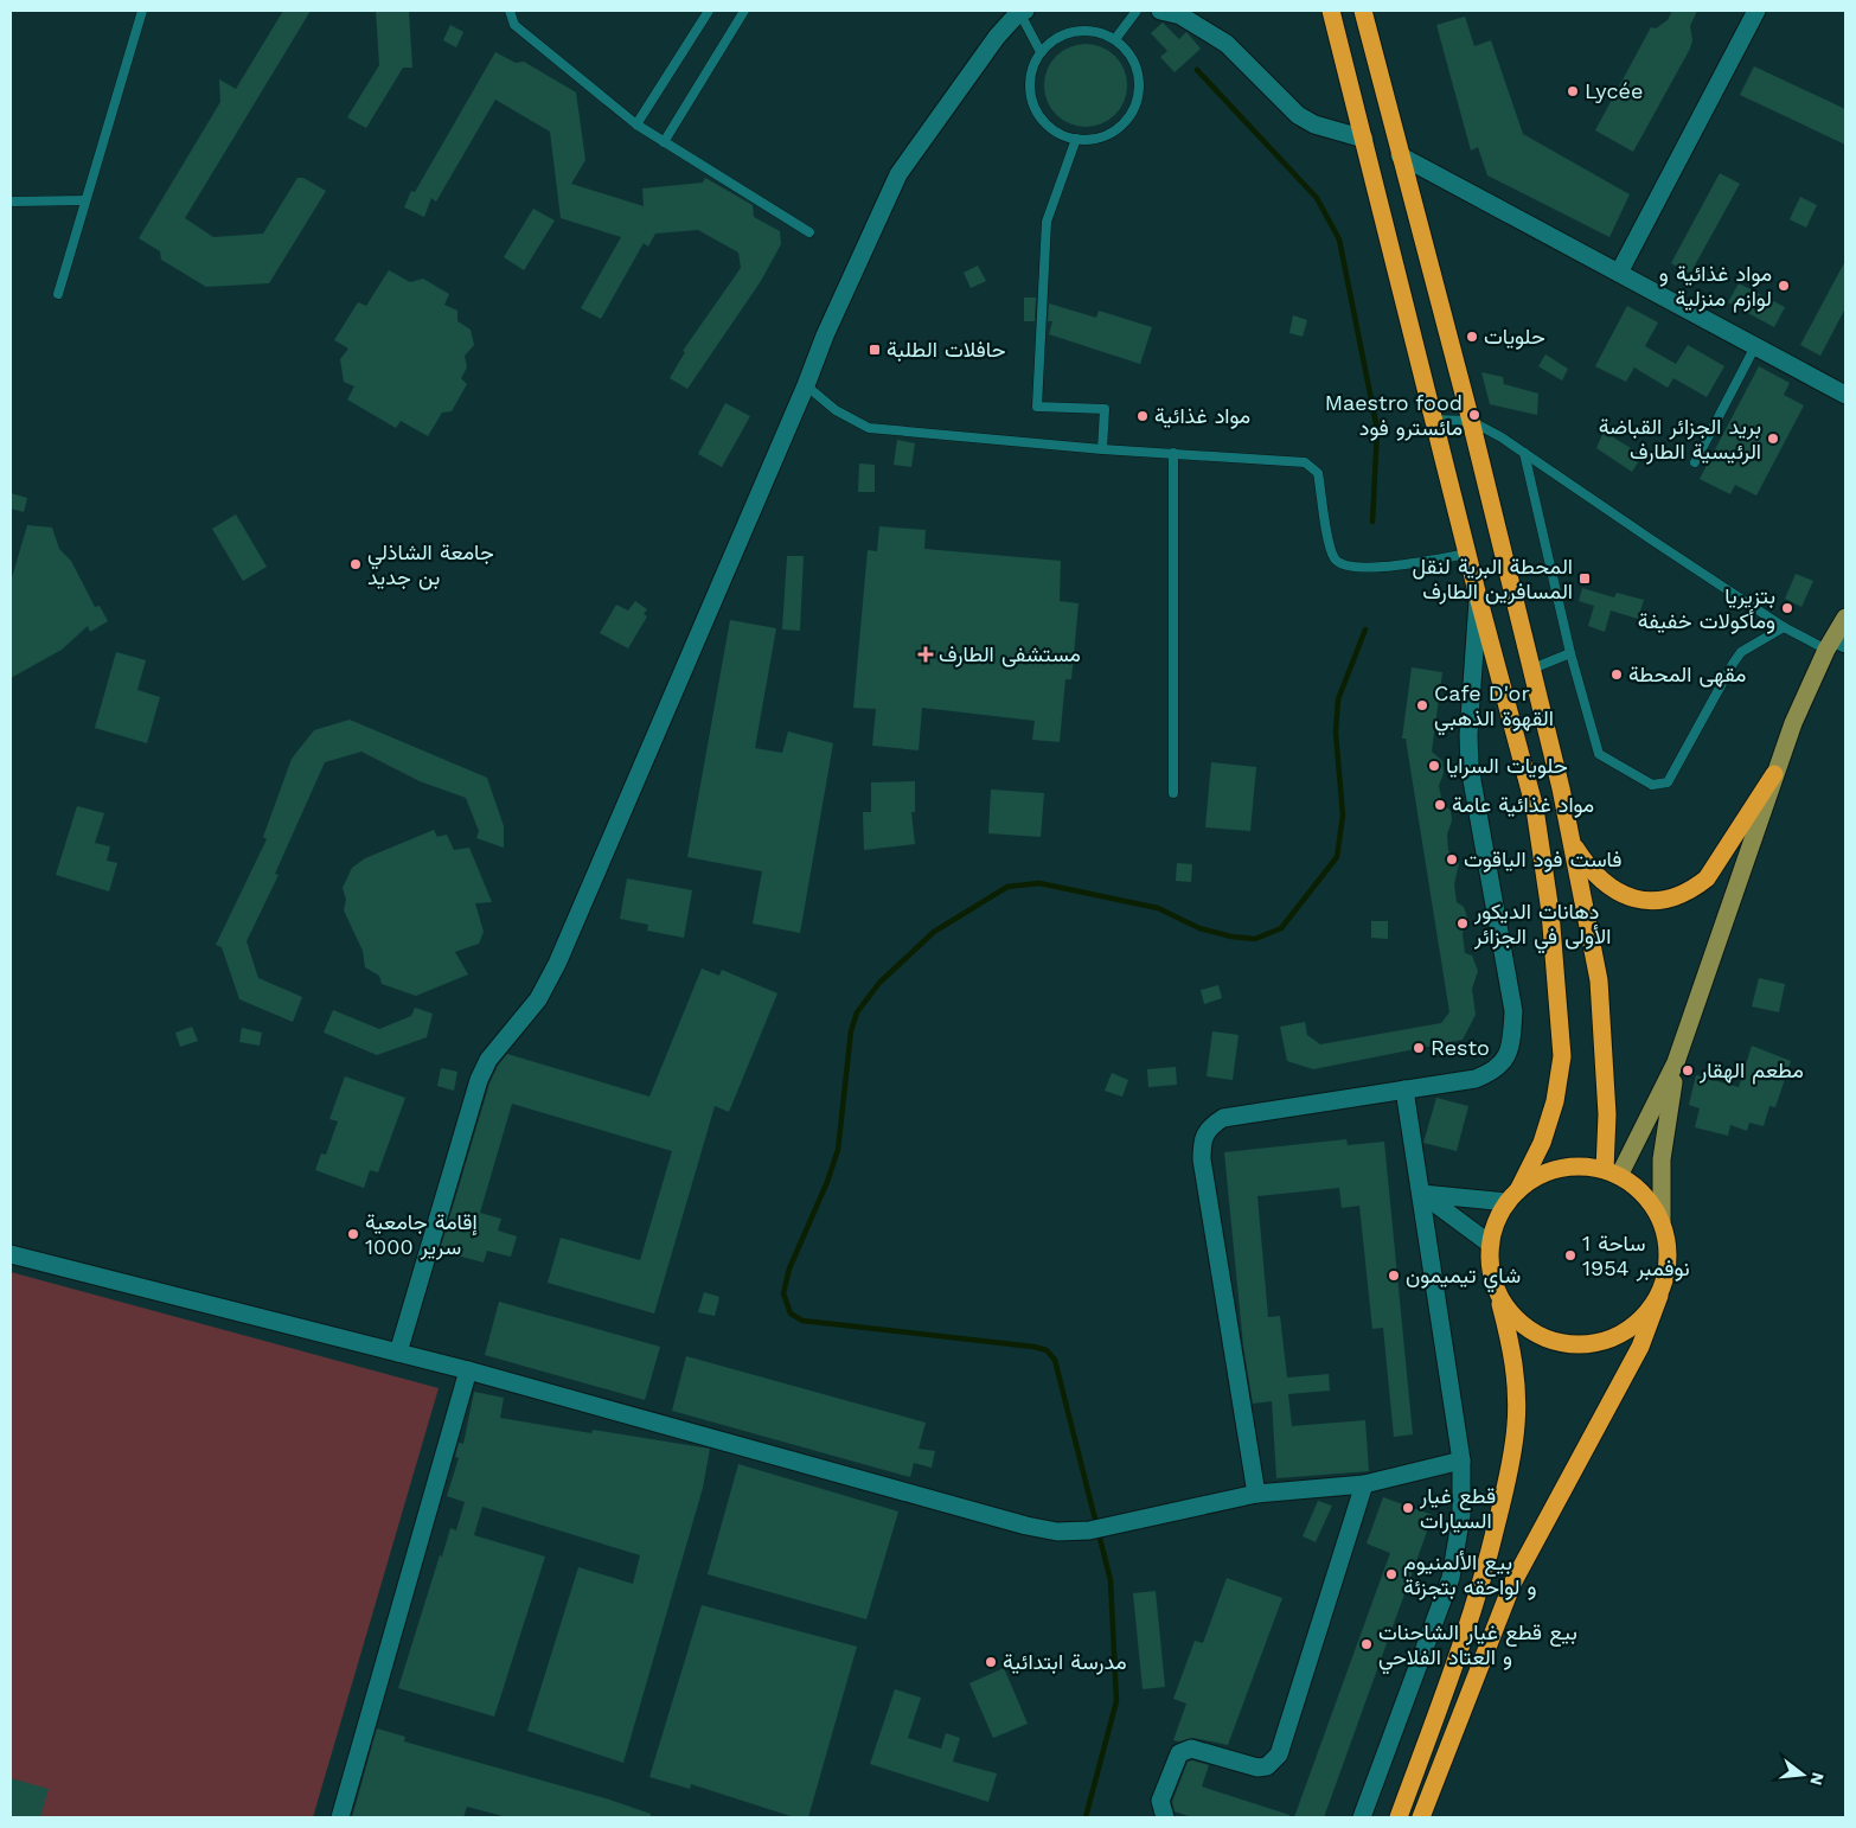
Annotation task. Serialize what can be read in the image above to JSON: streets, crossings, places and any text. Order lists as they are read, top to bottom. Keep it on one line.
{"places":{"other":["Lycée","مواد غذائية و لوازم منزلية","حلويات","Maestro food مائسترو فود","مواد غذائية","بريد الجزائر القباضة الرئيسية الطارف","جامعة الشاذلي بن جديد","بتزيريا ومأكولات خفيفة","مقهى المحطة","Cafe D'or القهوة الذهبي","حلويات السرايا","مواد غذائية عامة","فاست فود الياقوت","دهانات الديكور الأولى في الجزائر","Resto","مطعم الهقار","إقامة جامعية 1000 سرير","ساحة 1 نوفمبر 1954","شاي تيميمون","قطع غيار السيارات","بيع الألمنيوم و لواحقه بتجزئة","بيع قطع غيار الشاحنات و العتاد الفلاحي","مدرسة ابتدائية"],"transit":["حافلات الطلبة","المحطة البرية لنقل المسافرين الطارف"],"health":["مستشفى الطارف"]},"north":"right"}
